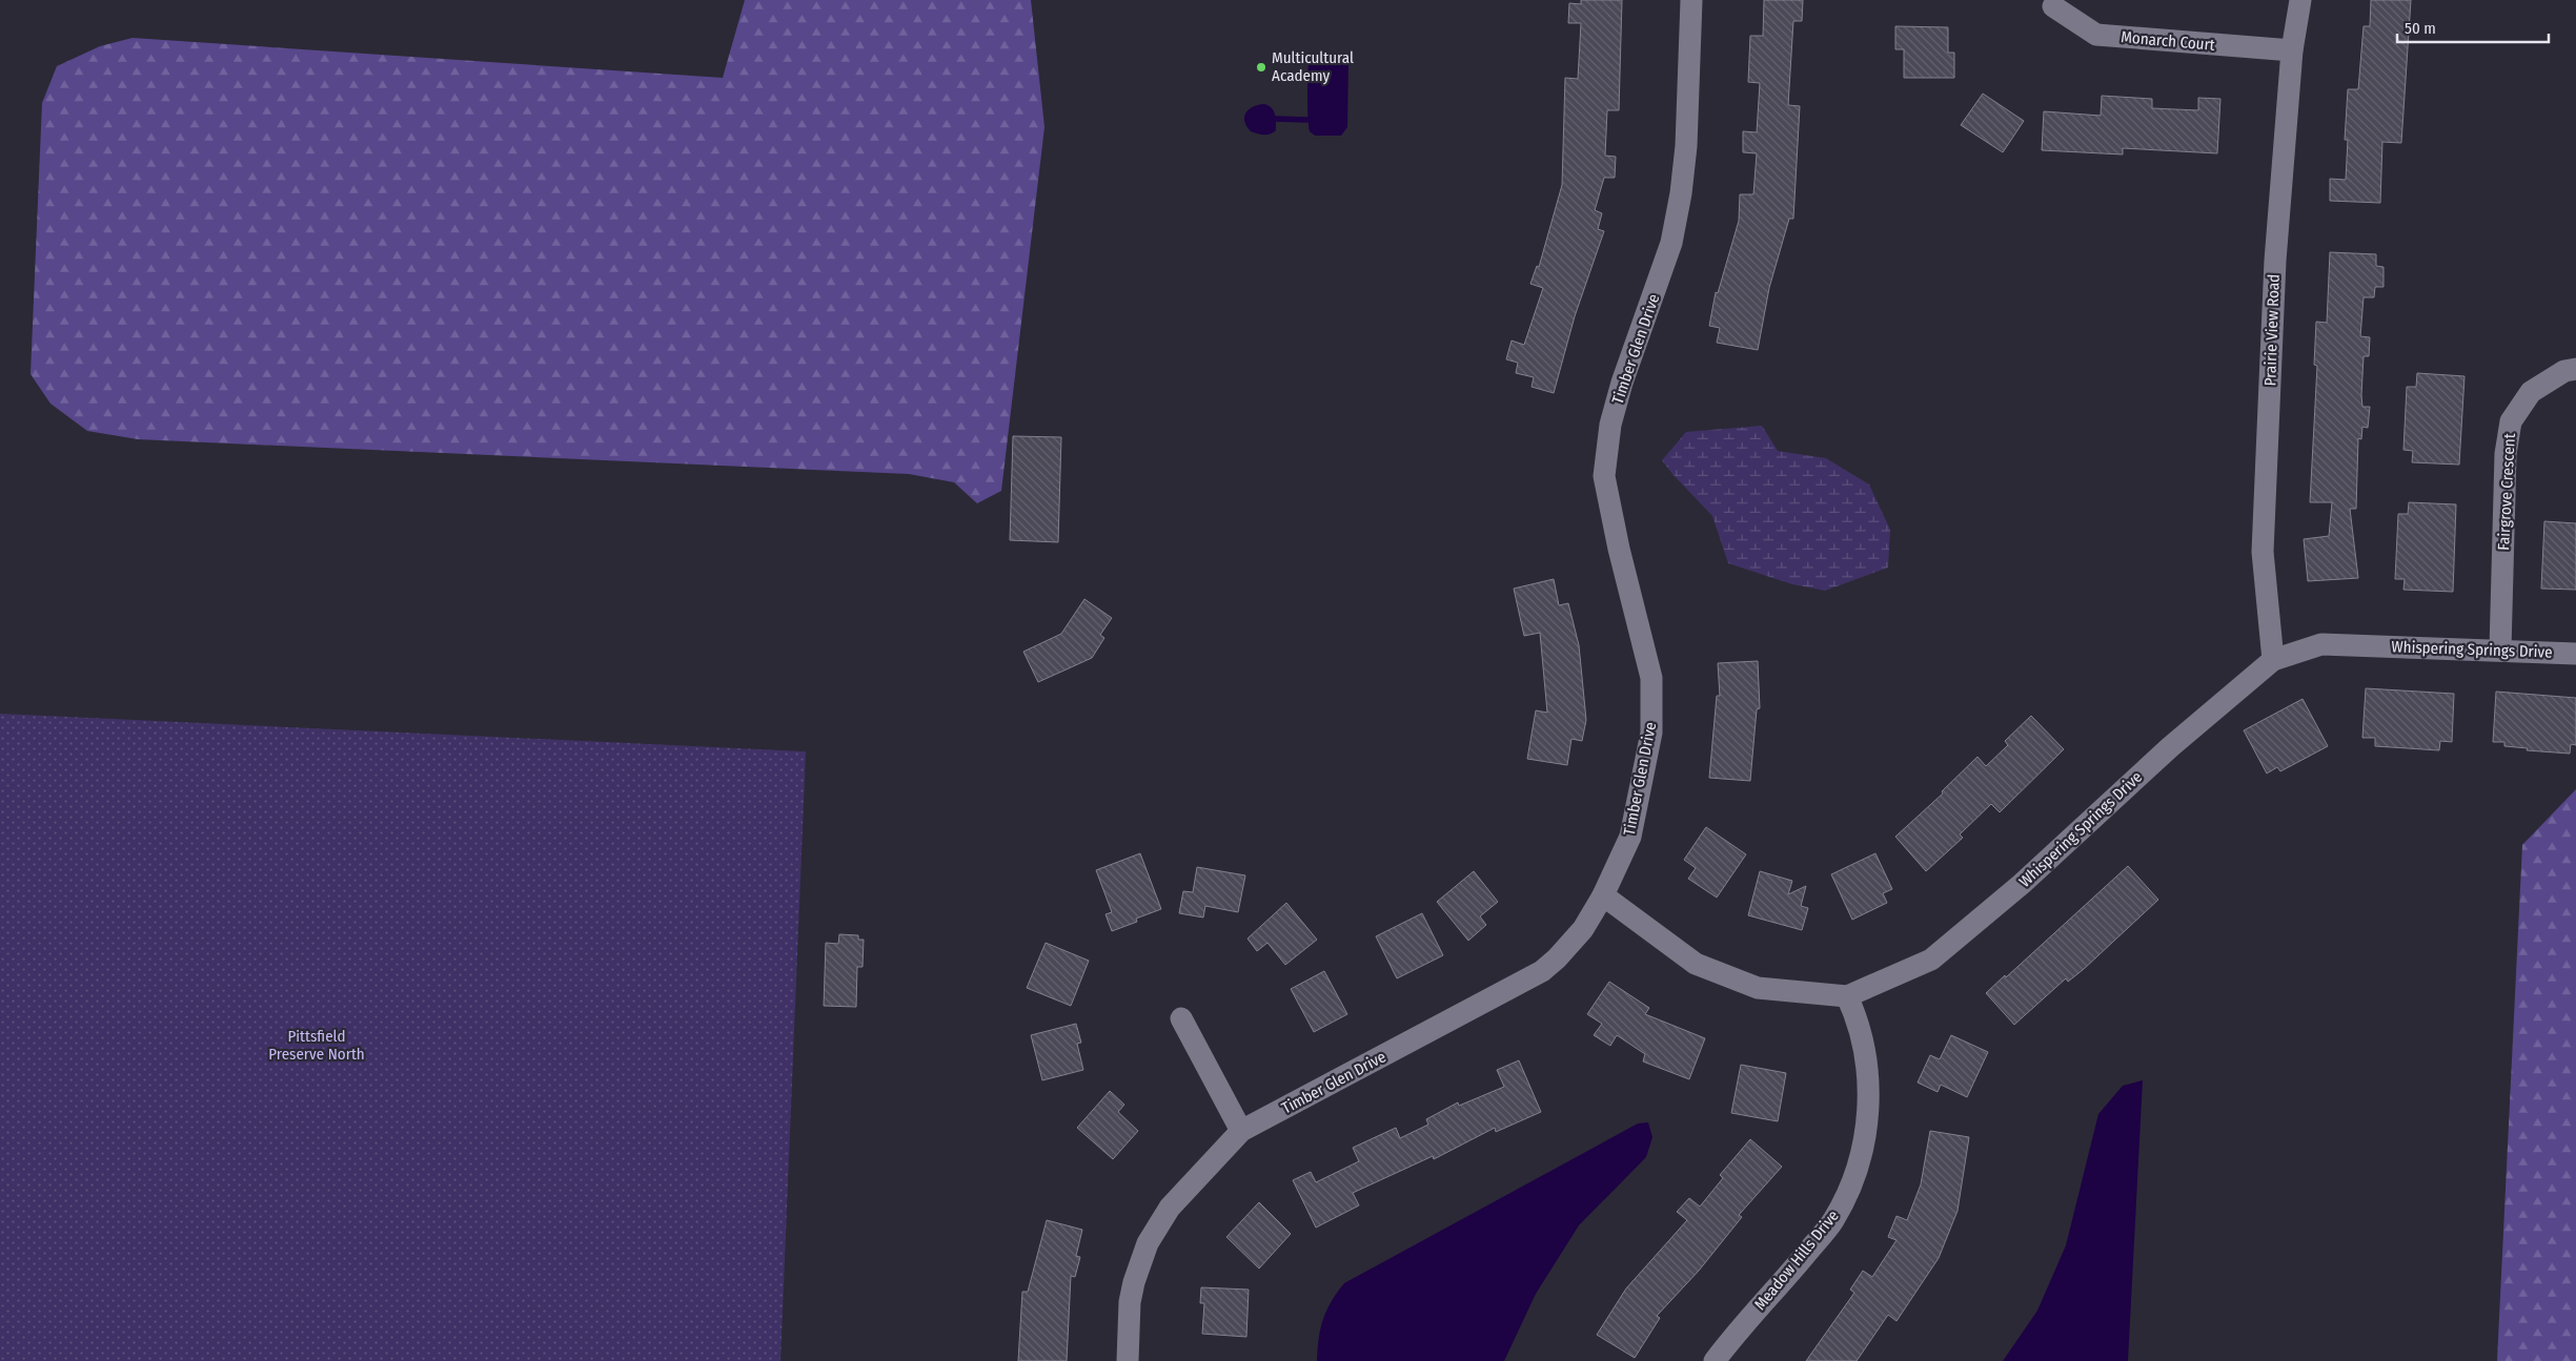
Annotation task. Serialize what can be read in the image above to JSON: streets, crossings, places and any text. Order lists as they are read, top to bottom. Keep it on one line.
{"streets":{"street":["Monarch Court","Prairie View Road","Timber Glen Drive","Fairgrove Crescent","Whispering Springs Drive","Meadow Hills Drive"]},"crossings":[["Monarch Court","Prairie View Road"],["Prairie View Road","Whispering Springs Drive"],["Timber Glen Drive","Whispering Springs Drive"],["Fairgrove Crescent","Whispering Springs Drive"],["Whispering Springs Drive","Meadow Hills Drive"]],"parks":["Pittsfield Preserve North"],"places":["Multicultural Academy"],"scale_bar":"50 m"}
